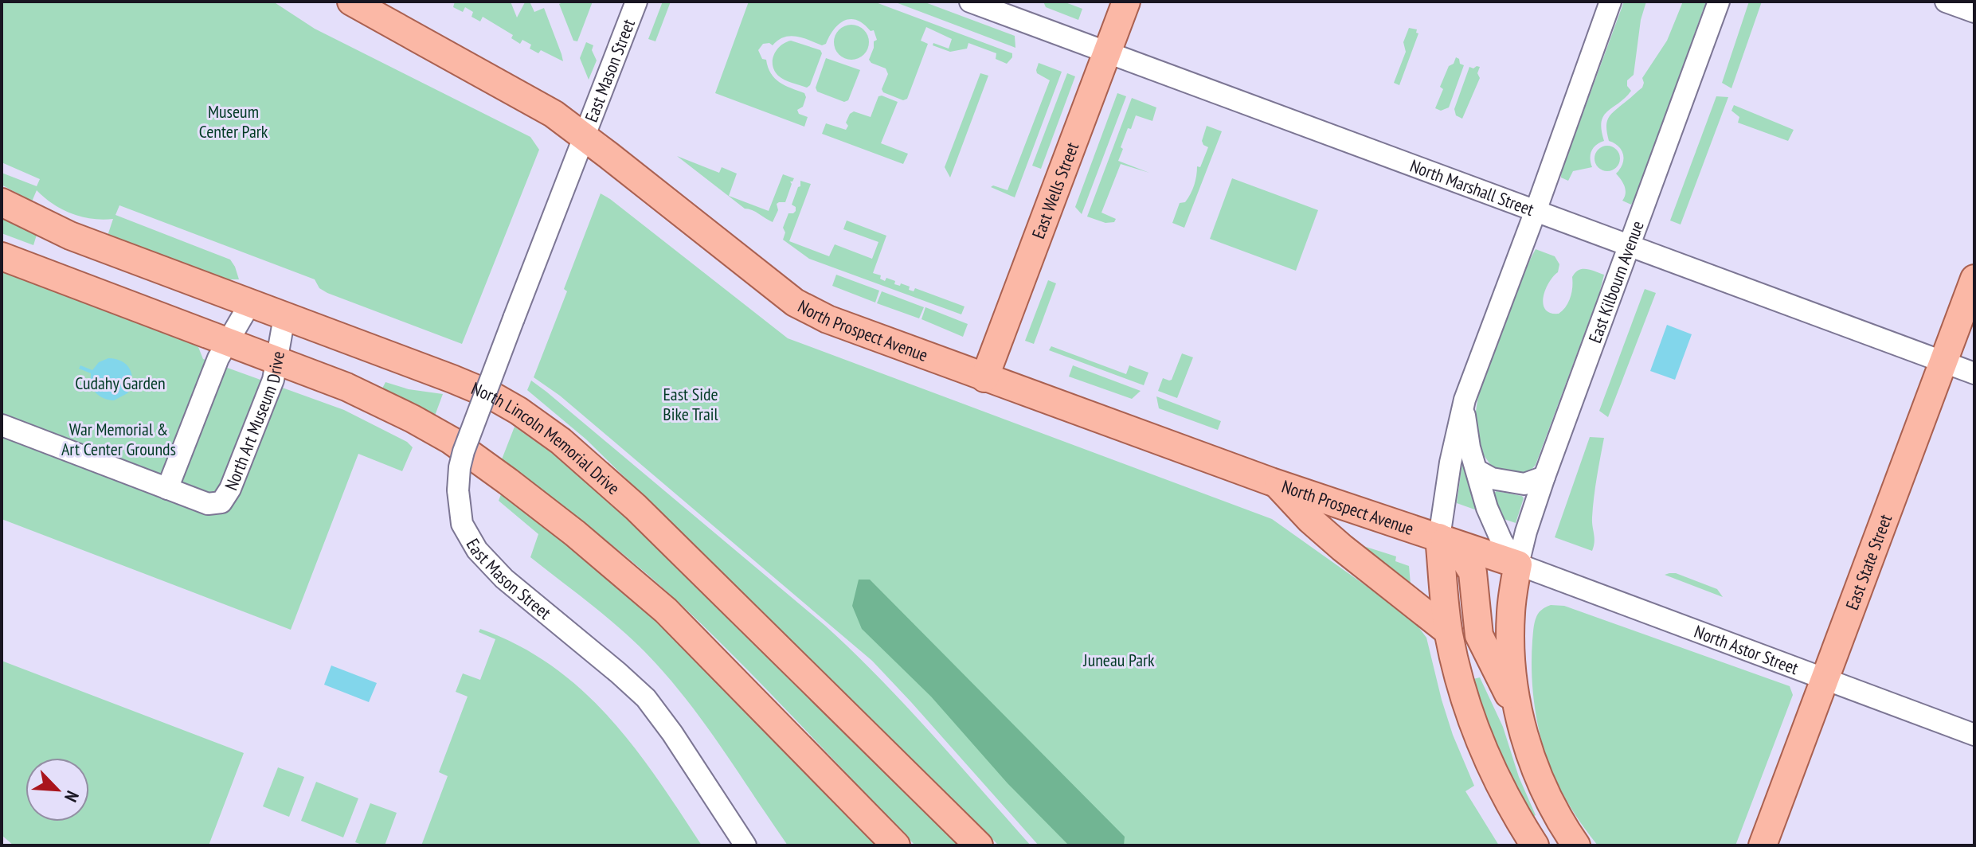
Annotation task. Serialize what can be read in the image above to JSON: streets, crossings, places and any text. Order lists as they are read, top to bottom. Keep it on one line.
{"streets":{"main road":["East Wells Street","North Prospect Avenue","North Lincoln Memorial Drive","East State Street"],"street":["East Mason Street","North Marshall Street","East Kilbourn Avenue","North Art Museum Drive","North Astor Street"]},"crossings":[["East Mason Street","North Prospect Avenue"],["North Marshall Street","East Wells Street"],["North Marshall Street","East Kilbourn Avenue"],["North Marshall Street","East State Street"],["East Wells Street","North Prospect Avenue"],["East Kilbourn Avenue","North Prospect Avenue"],["East Kilbourn Avenue","North Astor Street"],["North Prospect Avenue","North Astor Street"],["North Art Museum Drive","North Lincoln Memorial Drive"],["East State Street","North Astor Street"]],"parks":["Museum Center Park","Cudahy Garden","East Side Bike Trail","War Memorial & Art Center Grounds","Juneau Park"],"north":"bottom right"}
